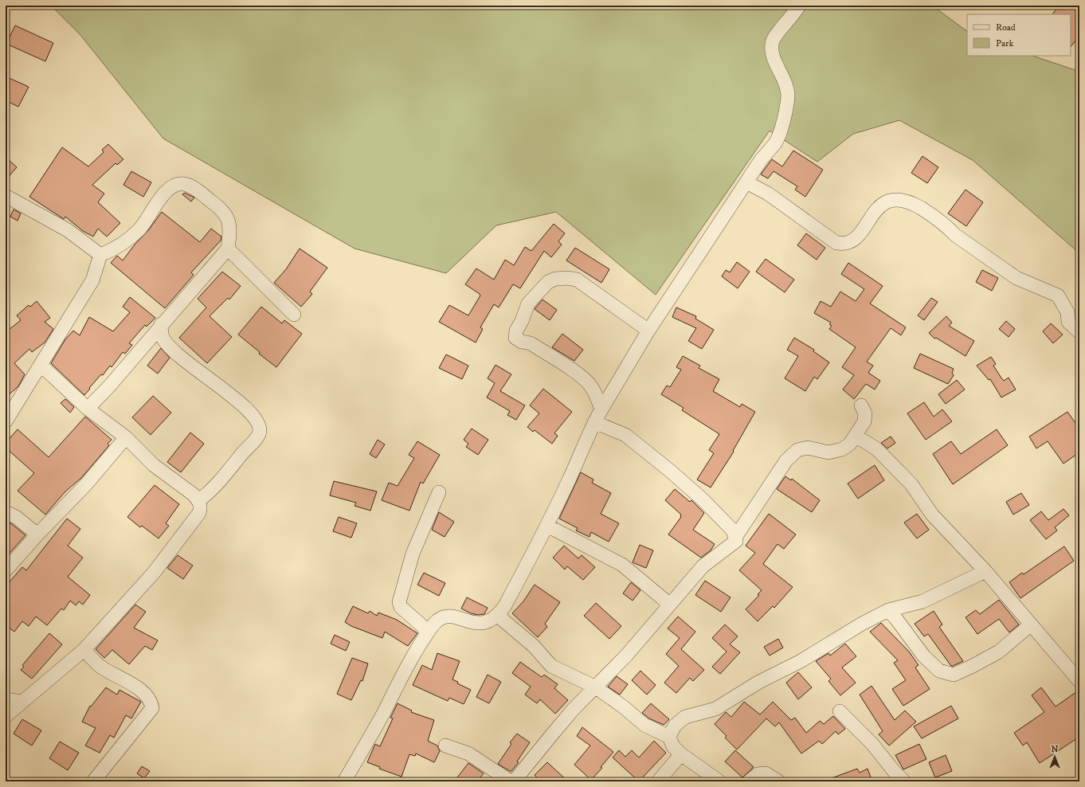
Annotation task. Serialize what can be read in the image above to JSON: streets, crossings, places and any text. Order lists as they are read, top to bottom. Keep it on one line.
{"legend":["Road","Park"],"north":"top"}
